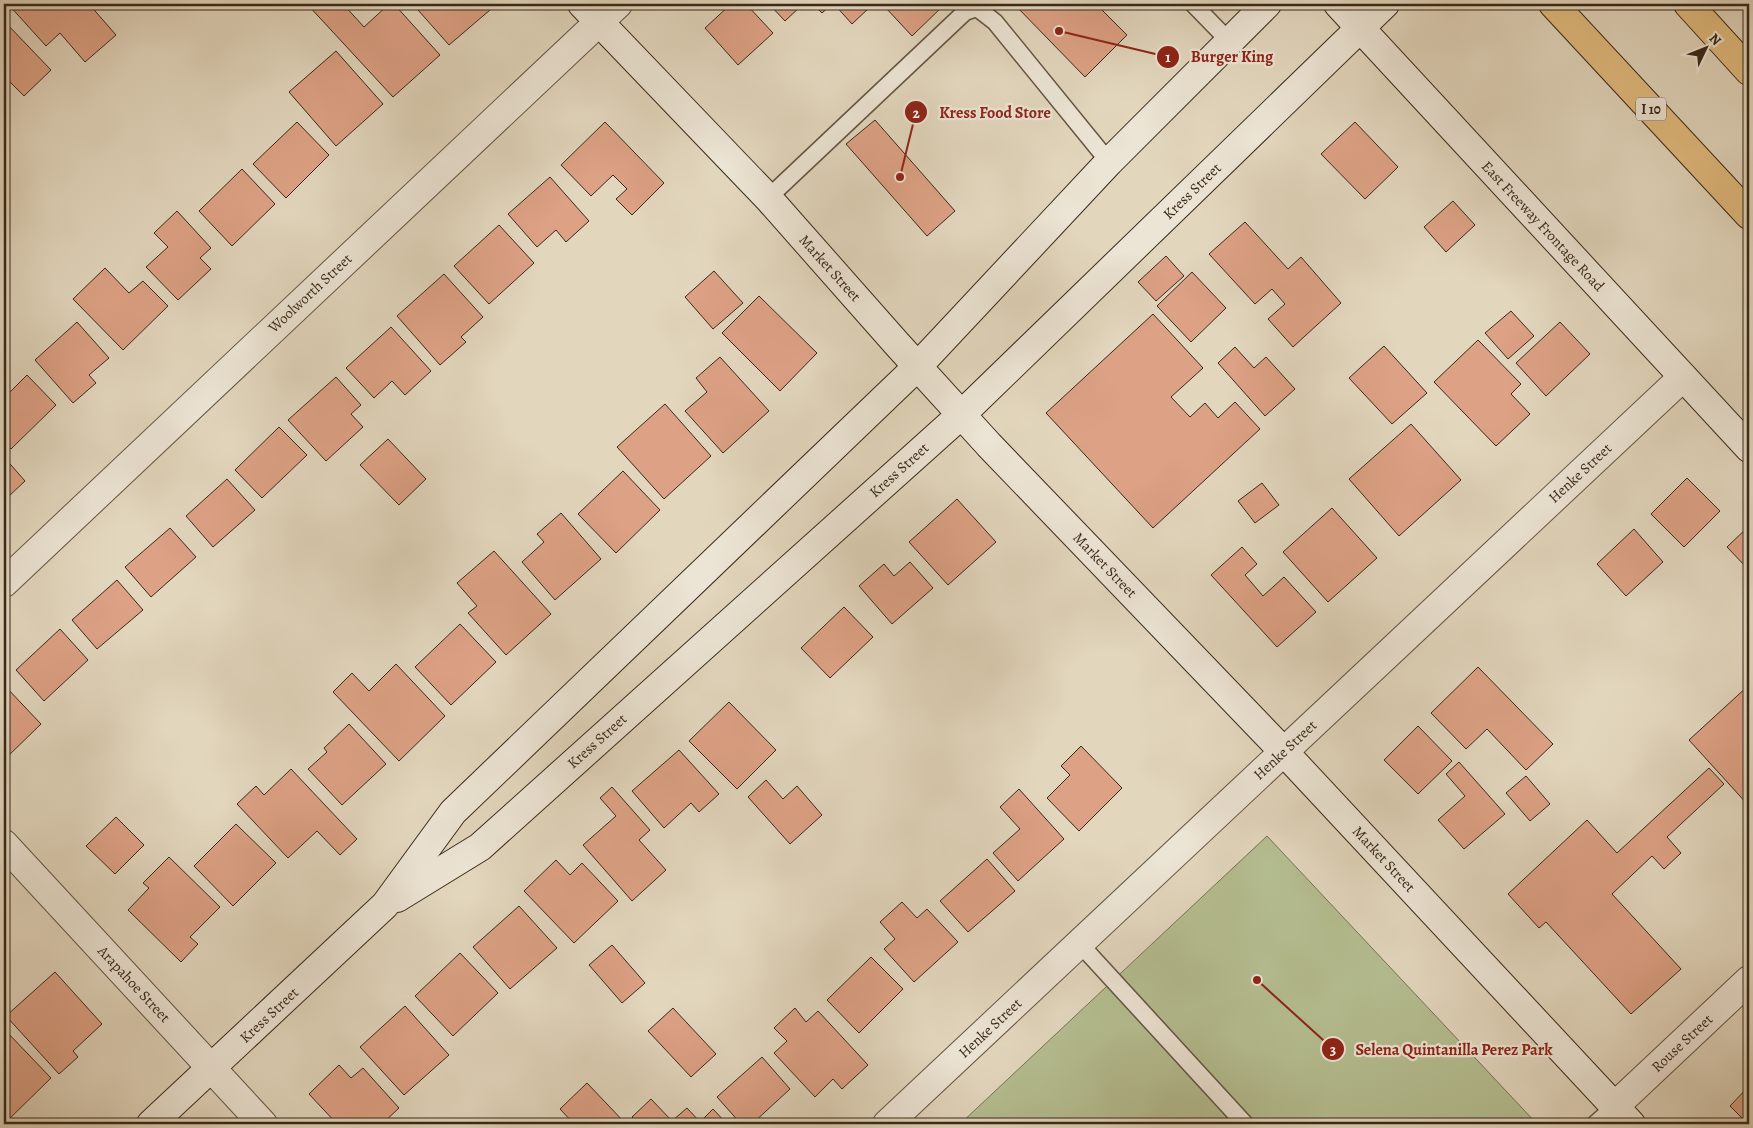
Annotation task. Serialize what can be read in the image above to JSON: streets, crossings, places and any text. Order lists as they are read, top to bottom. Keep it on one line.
{"streets":{"highway":["I 10"],"street":["Kress Street","East Freeway Frontage Road","Market Street","Woolworth Street","Henke Street","Arapahoe Street","Rouse Street"]},"crossings":[["Kress Street","East Freeway Frontage Road"],["Kress Street","Market Street"],["Kress Street","Arapahoe Street"],["East Freeway Frontage Road","Henke Street"],["Market Street","Woolworth Street"],["Market Street","Henke Street"],["Market Street","Rouse Street"]],"places":["Burger King","Kress Food Store","Selena Quintanilla Perez Park"],"north":"top right"}
